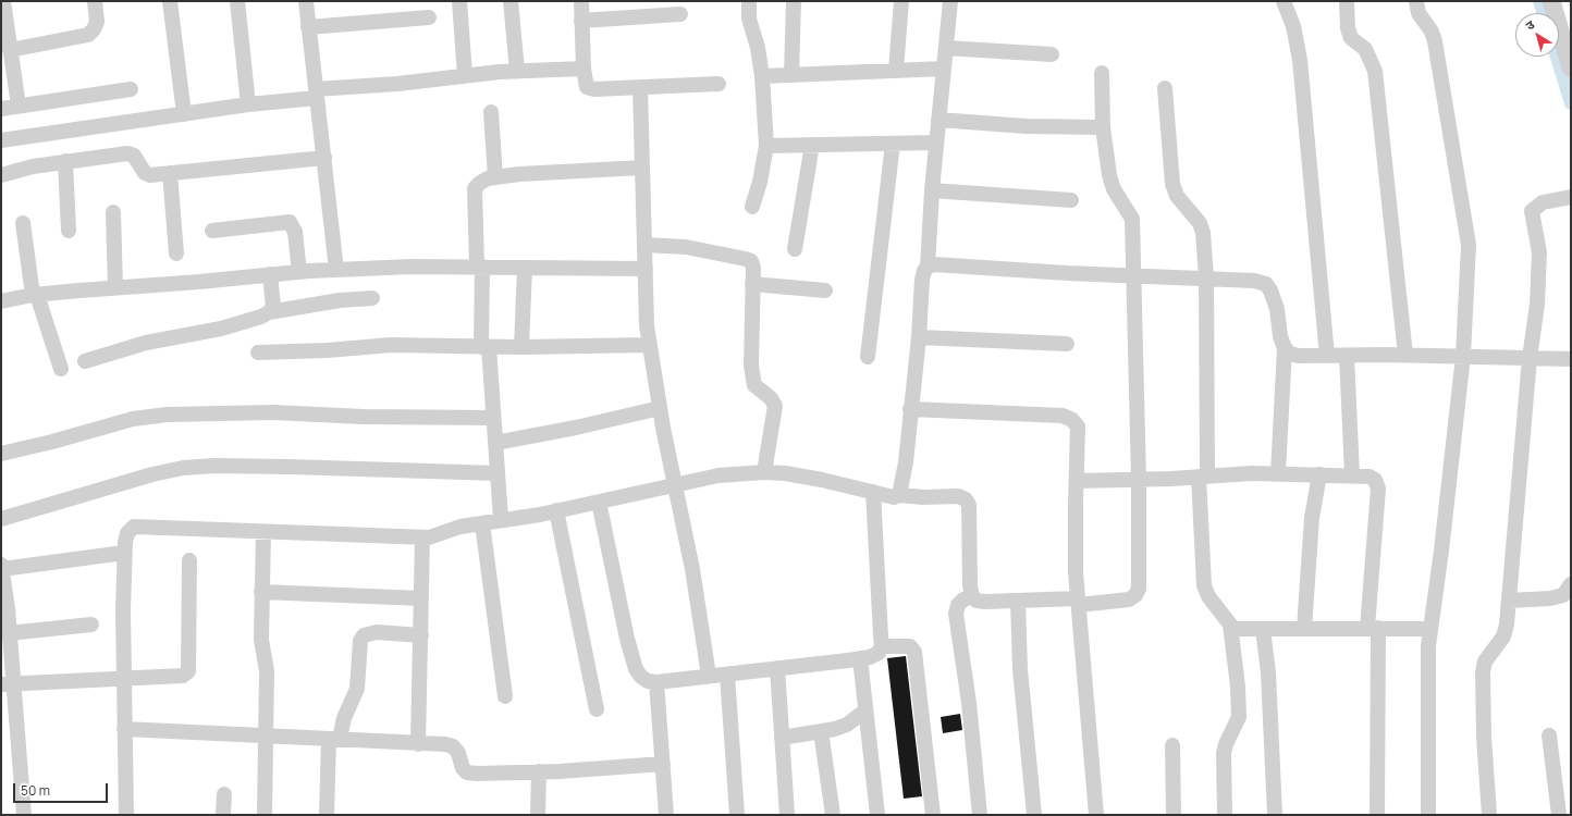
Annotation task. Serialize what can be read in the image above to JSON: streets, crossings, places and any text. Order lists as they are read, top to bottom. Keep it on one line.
{"scale_bar":"50 m","north":"top left"}
